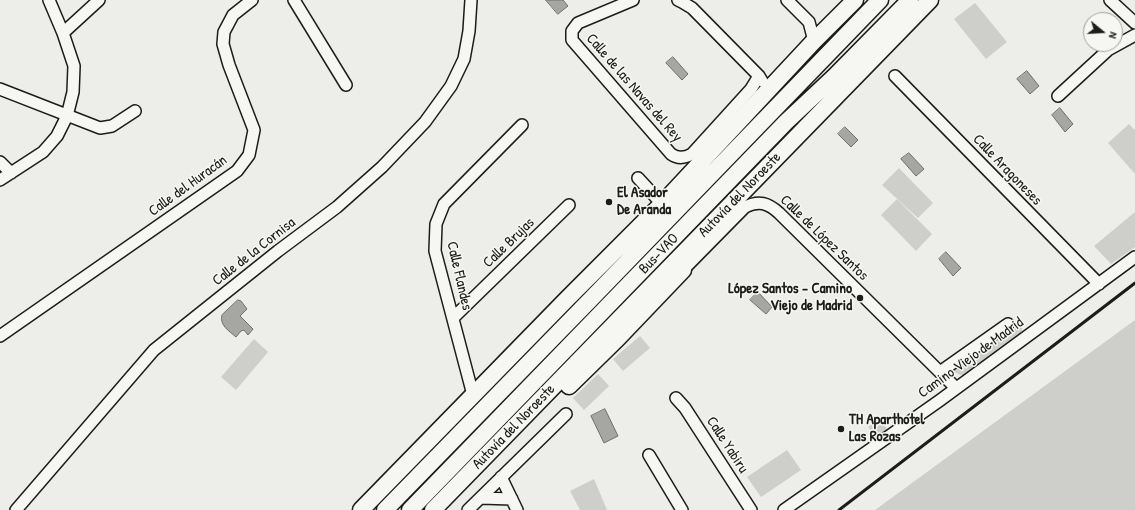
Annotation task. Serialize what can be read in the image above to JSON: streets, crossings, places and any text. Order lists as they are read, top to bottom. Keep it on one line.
{"streets":{"highway":["Autovía del Noroeste","Bus-VAO"],"street":["Calle de las Navas del Rey","Calle Aragoneses","Calle del Huracán","Calle de López Santos","Calle Brujas","Calle de la Cornisa","Calle Flandes","Camino Viejo de Madrid","Calle Yabiru"]},"crossings":[["Calle Aragoneses","Camino Viejo de Madrid"],["Calle de López Santos","Camino Viejo de Madrid"],["Calle Brujas","Calle Flandes"]],"places":["El Asador De Aranda","López Santos - Camino Viejo de Madrid","TH Aparthotel Las Rozas"],"north":"right"}
